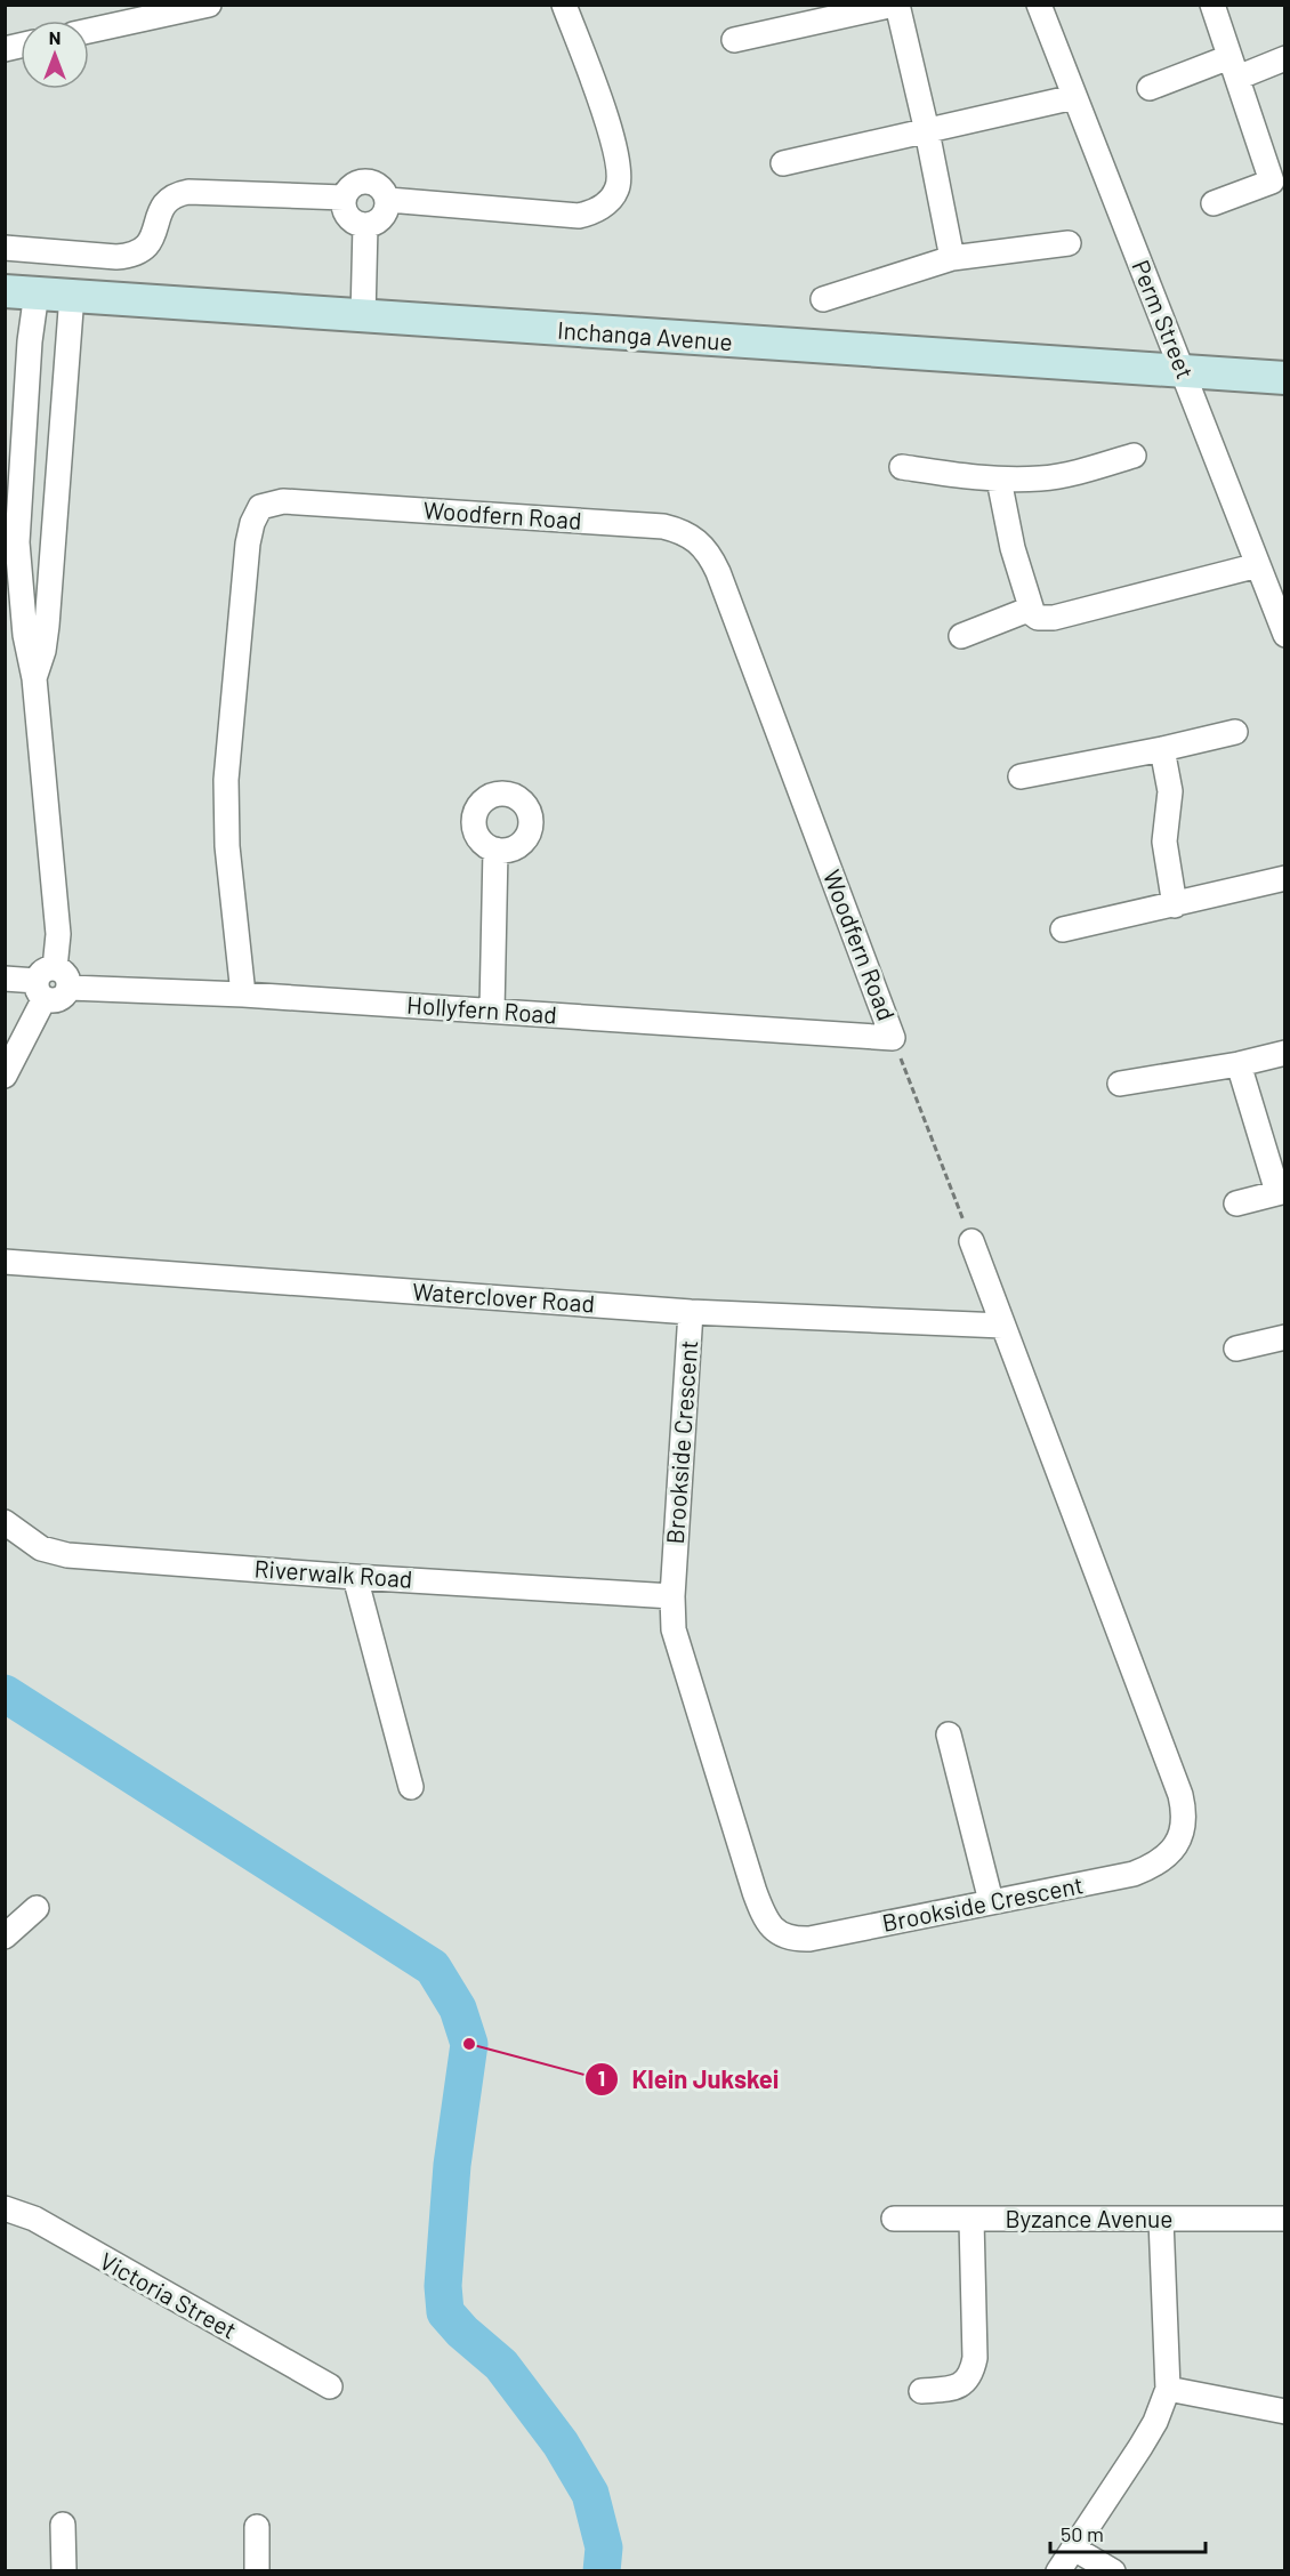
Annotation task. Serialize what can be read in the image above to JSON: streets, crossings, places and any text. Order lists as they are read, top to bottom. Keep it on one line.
{"streets":{"street":["Perm Street","Inchanga Avenue","Woodfern Road","Hollyfern Road","Waterclover Road","Brookside Crescent","Riverwalk Road","Byzance Avenue","Victoria Street"]},"crossings":[["Perm Street","Inchanga Avenue"],["Woodfern Road","Hollyfern Road"],["Waterclover Road","Brookside Crescent"],["Brookside Crescent","Riverwalk Road"]],"places":["Klein Jukskei"],"scale_bar":"50 m","north":"top"}
